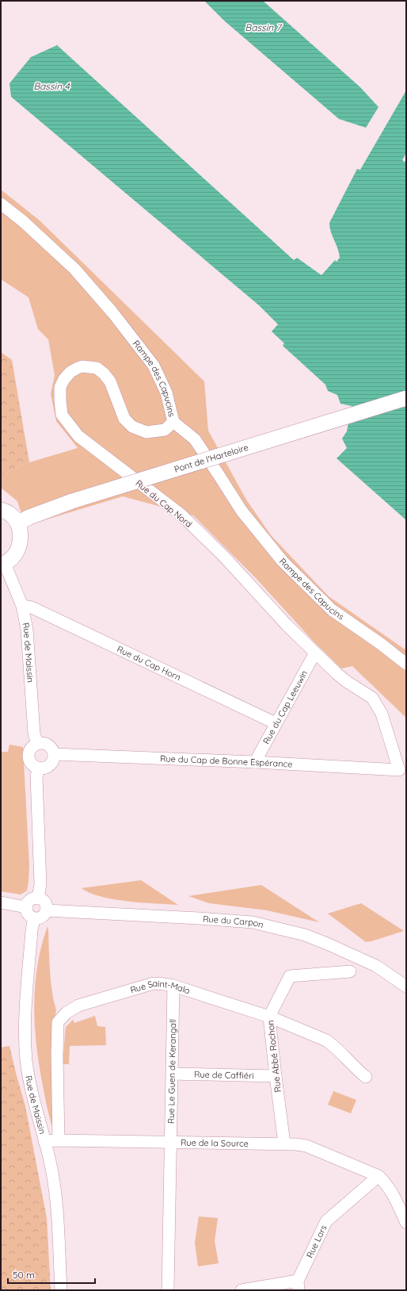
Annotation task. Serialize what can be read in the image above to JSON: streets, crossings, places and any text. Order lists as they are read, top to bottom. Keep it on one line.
{"streets":{"main road":["Pont de l'Harteloire"],"street":["Rampe des Capucins","Rue du Cap Nord","Rue de Maissin","Rue du Cap Horn","Rue du Cap Leeuwin","Rue du Cap de Bonne Espérance","Rue du Carpon","Rue Saint-Malo","Rue Abbé Rochon","Rue Le Guen de Kerangall","Rue de Caffiéri","Rue de la Source","Rue Lars"]},"crossings":[["Rampe des Capucins","Rue du Cap Nord"],["Rue du Cap Nord","Rue du Cap Leeuwin"],["Rue du Cap Nord","Rue du Cap de Bonne Espérance"],["Rue de Maissin","Rue du Cap Horn"],["Rue de Maissin","Rue du Cap de Bonne Espérance"],["Rue de Maissin","Rue du Carpon"],["Rue de Maissin","Rue de la Source"],["Rue du Cap Horn","Rue du Cap Leeuwin"],["Rue du Cap Leeuwin","Rue du Cap de Bonne Espérance"],["Rue Saint-Malo","Rue Abbé Rochon"],["Rue Saint-Malo","Rue Le Guen de Kerangall"],["Rue Saint-Malo","Rue de la Source"],["Rue Abbé Rochon","Rue de Caffiéri"],["Rue Abbé Rochon","Rue de la Source"],["Rue Le Guen de Kerangall","Rue de Caffiéri"],["Rue Le Guen de Kerangall","Rue de la Source"],["Rue de la Source","Rue Lars"]],"water":["Bassin 7","Bassin 4"],"scale_bar":"50 m"}
